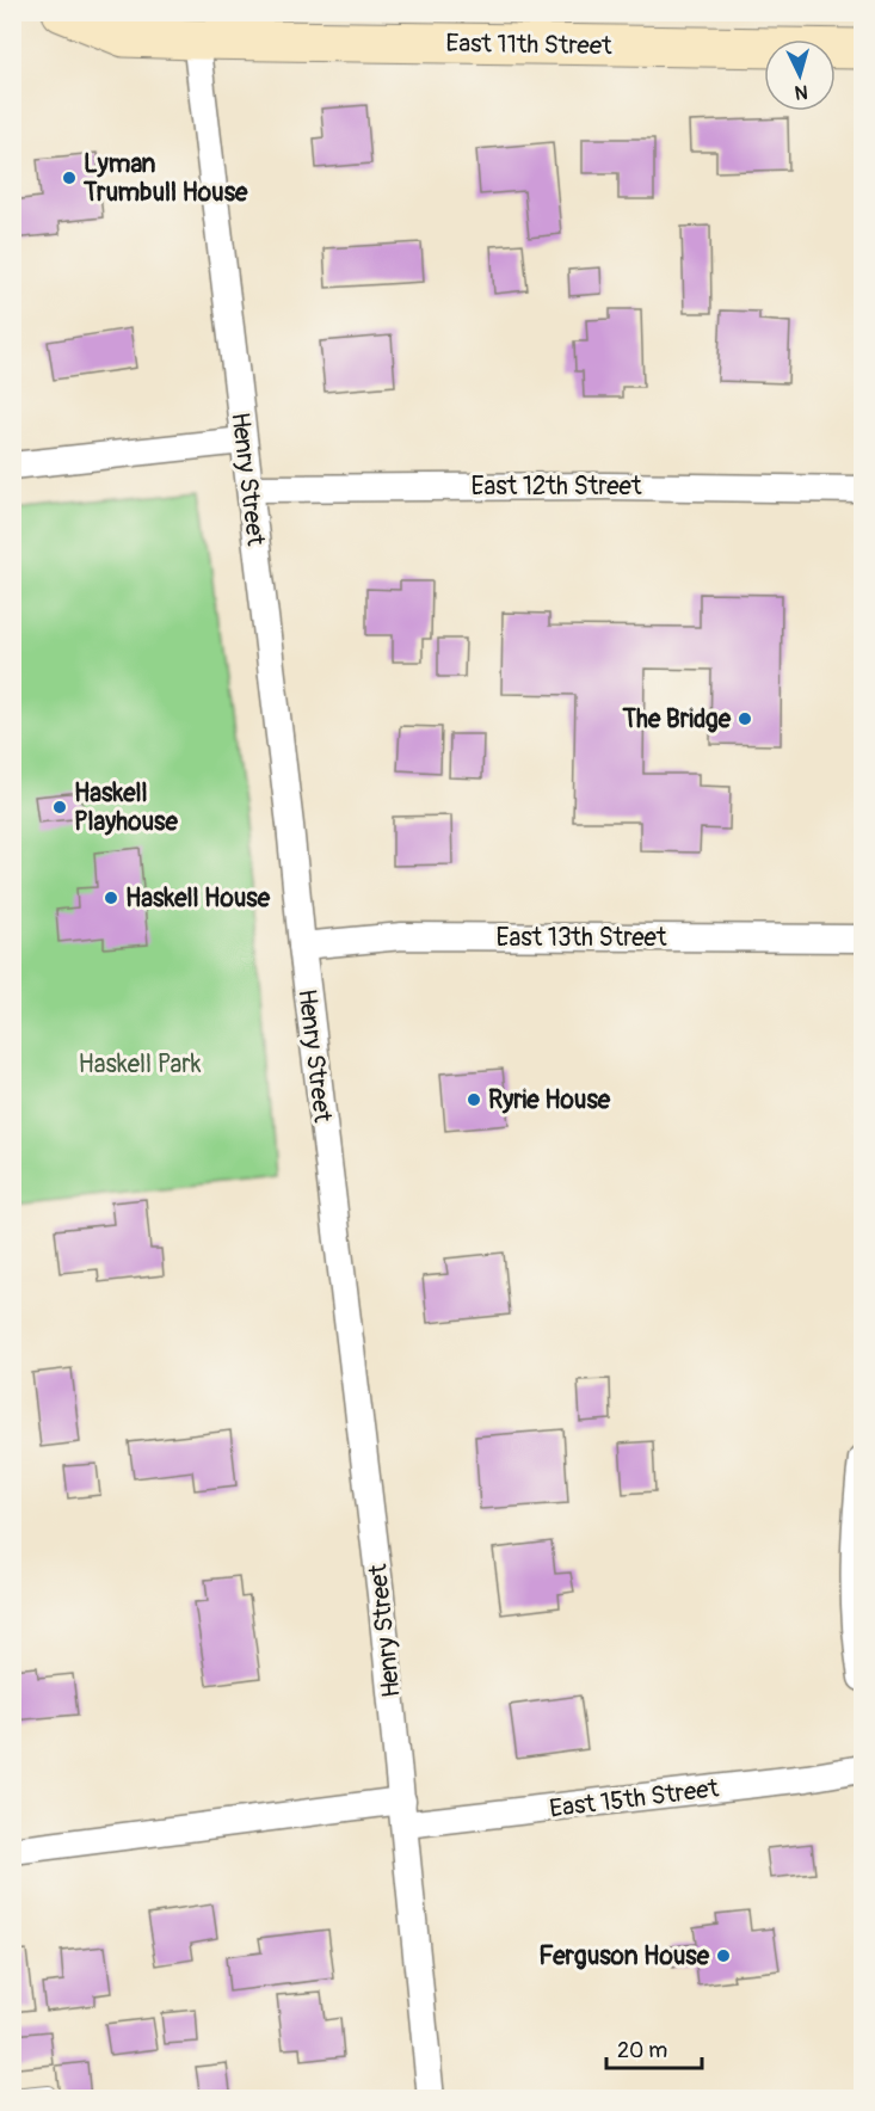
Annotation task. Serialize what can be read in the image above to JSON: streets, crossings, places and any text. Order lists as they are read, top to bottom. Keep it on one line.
{"streets":{"street":["East 11th Street","Henry Street","East 12th Street","East 13th Street","East 15th Street"]},"crossings":[["East 11th Street","Henry Street"],["Henry Street","East 12th Street"],["Henry Street","East 13th Street"],["Henry Street","East 15th Street"]],"parks":["Haskell Park"],"places":["Lyman Trumbull House","The Bridge","Haskell Playhouse","Haskell House","Ryrie House","Ferguson House"],"scale_bar":"20 m","north":"bottom"}
